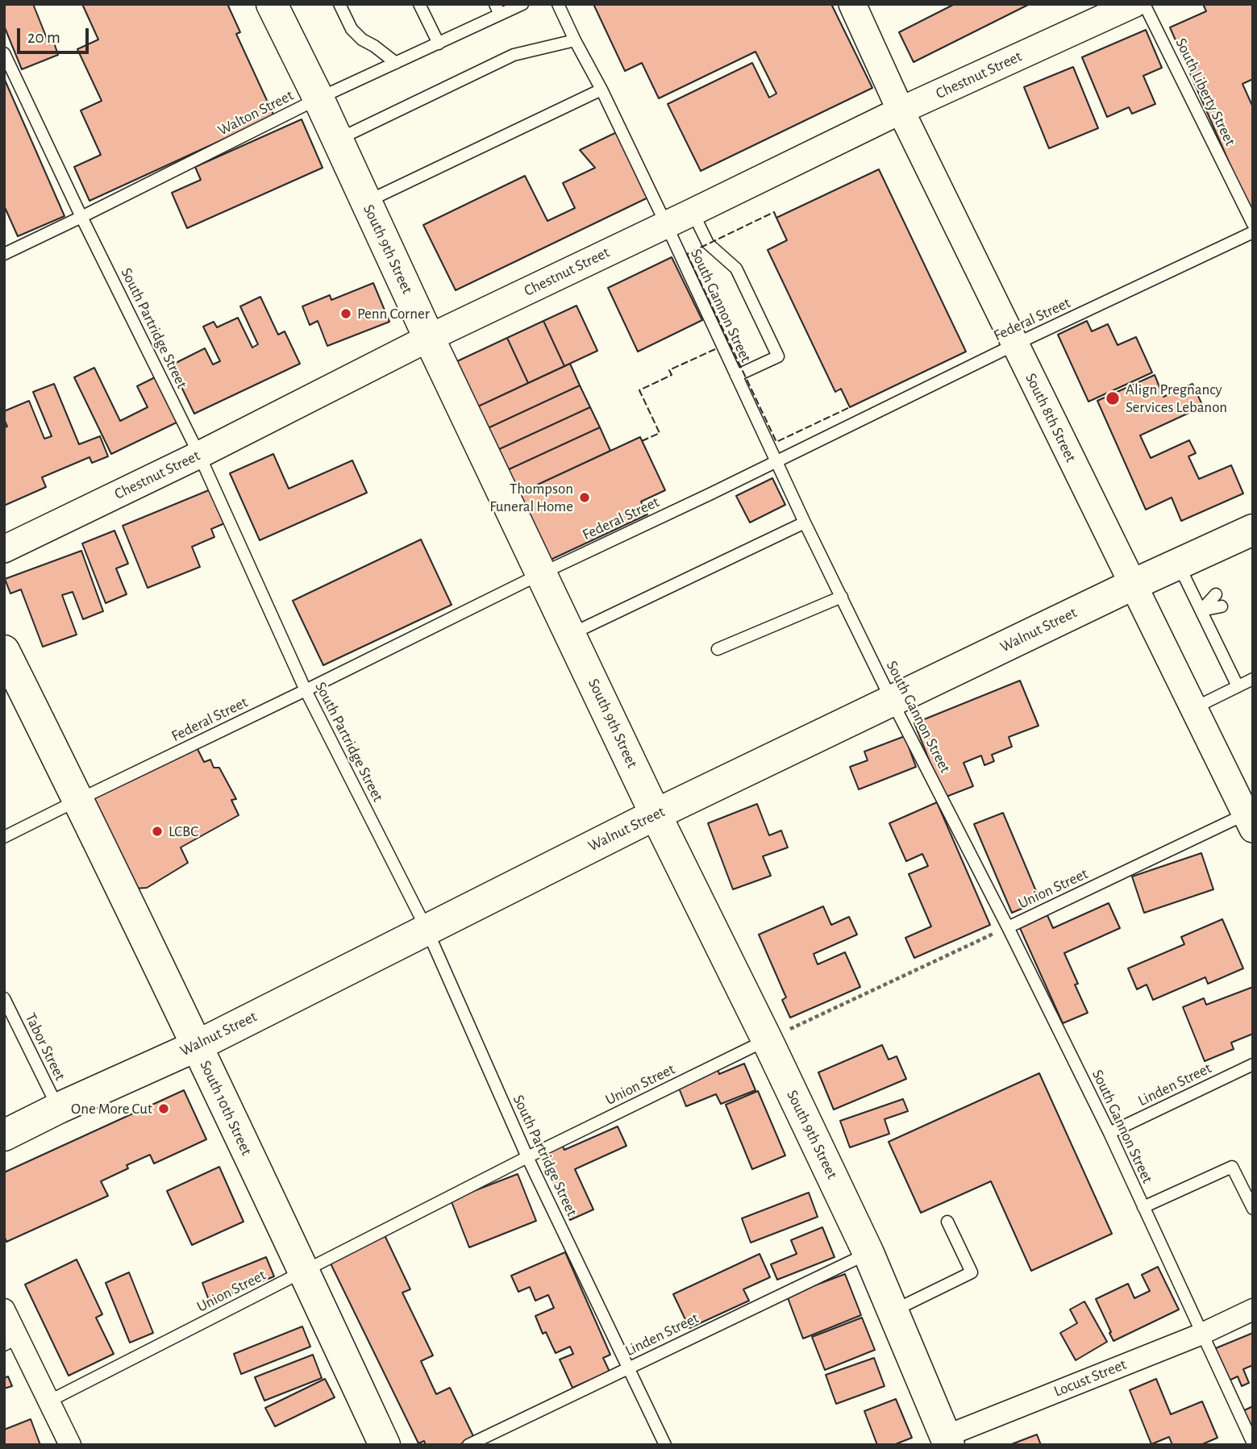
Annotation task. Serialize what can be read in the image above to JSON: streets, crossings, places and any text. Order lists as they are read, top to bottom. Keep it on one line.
{"streets":{"highway":["South 9th Street","Walnut Street","South 10th Street"],"street":["Chestnut Street","South 8th Street","Locust Street"],"lane":["South Liberty Street","Walton Street","South Gannon Street","Federal Street","South Partridge Street","Union Street","Tabor Street","Linden Street"]},"crossings":[["Chestnut Street","South 9th Street"],["Chestnut Street","South Gannon Street"],["Chestnut Street","South Partridge Street"],["Chestnut Street","South 8th Street"],["Walton Street","South 9th Street"],["Walton Street","South Partridge Street"],["South 9th Street","Federal Street"],["South 9th Street","Walnut Street"],["South 9th Street","Union Street"],["South 9th Street","Linden Street"],["South 9th Street","Locust Street"],["South Gannon Street","Federal Street"],["South Gannon Street","Walnut Street"],["South Gannon Street","Union Street"],["South Gannon Street","Linden Street"],["South Gannon Street","Locust Street"],["Federal Street","South Partridge Street"],["Federal Street","South 8th Street"],["Federal Street","South 10th Street"],["South Partridge Street","Walnut Street"],["South Partridge Street","Union Street"],["South Partridge Street","Linden Street"],["South 8th Street","Walnut Street"],["South 8th Street","Union Street"],["Walnut Street","Tabor Street"],["Walnut Street","South 10th Street"],["Union Street","South 10th Street"]],"places":["Penn Corner","Align Pregnancy Services Lebanon","Thompson Funeral Home","LCBC","One More Cut"],"scale_bar":"20 m"}
